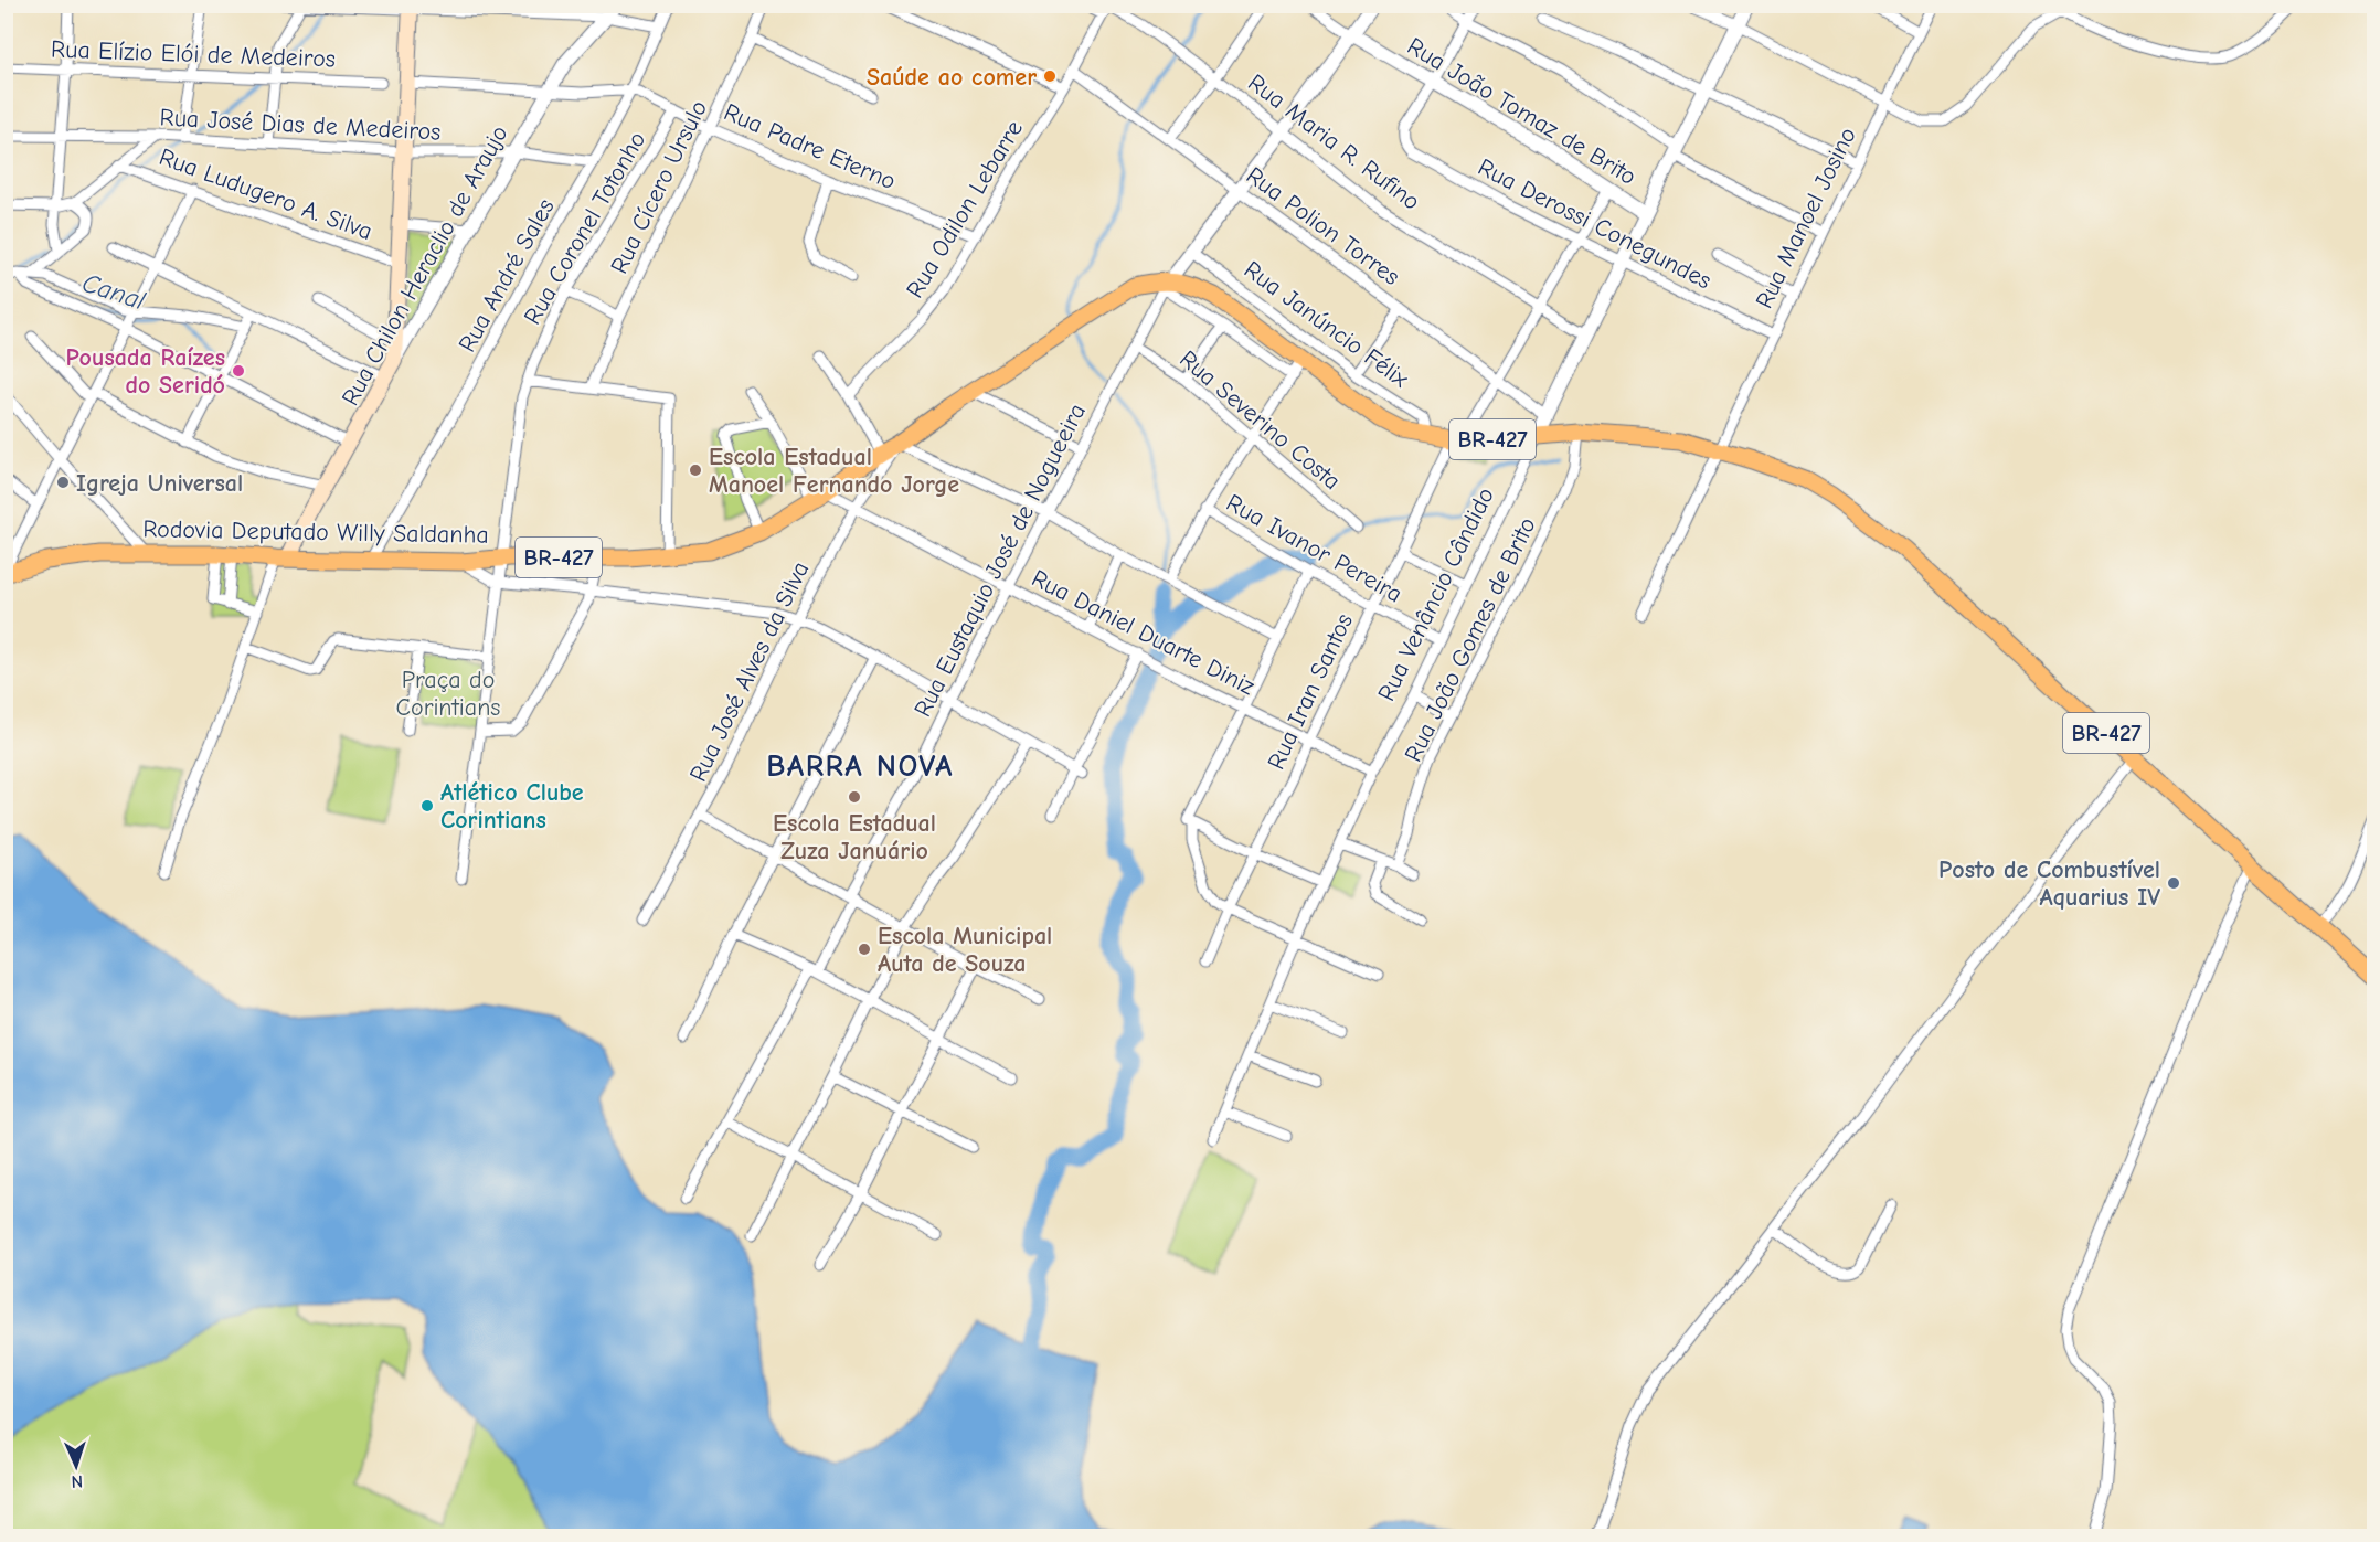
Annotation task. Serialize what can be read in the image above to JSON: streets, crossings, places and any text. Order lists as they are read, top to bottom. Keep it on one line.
{"streets":{"main road":["Rua Chilon Heraclio de Araujo","BR-427","Rodovia Deputado Willy Saldanha"],"street":["Rua Elízio Elói de Medeiros","Rua João Tomaz de Brito","Rua José Dias de Medeiros","Rua Maria R. Rufino","Rua Padre Eterno","Rua Cícero Ursulo","Rua Ludugero A. Silva","Rua Odilon Lebarre","Rua Manoel Josino","Rua Derossi Conegundes","Rua Polion Torres","Rua Coronel Totonho","Rua André Sales","Rua Janúncio Félix","Rua Severino Costa","Rua Ivanor Pereira","Rua Eustaquio José de Nogueeira","Rua Venâncio Cândido","Rua Daniel Duarte Diniz","Rua João Gomes de Brito","Rua José Alves da Silva","Rua Iran Santos"]},"crossings":[["Rua João Tomaz de Brito","Rua Derossi Conegundes"],["Rua João Tomaz de Brito","Rua Venâncio Cândido"],["Rua João Tomaz de Brito","Rua Iran Santos"],["Rua José Dias de Medeiros","Rua Chilon Heraclio de Araujo"],["Rua José Dias de Medeiros","Rua André Sales"],["Rua Maria R. Rufino","Rua Odilon Lebarre"],["Rua Maria R. Rufino","Rua Venâncio Cândido"],["Rua Maria R. Rufino","Rua Iran Santos"],["Rua Padre Eterno","Rua Cícero Ursulo"],["Rua Padre Eterno","Rua Odilon Lebarre"],["Rua Padre Eterno","Rua Coronel Totonho"],["Rua Padre Eterno","Rua André Sales"],["Rua Odilon Lebarre","Rua Polion Torres"],["Rua Manoel Josino","Rua Derossi Conegundes"],["Rua Manoel Josino","Rodovia Deputado Willy Saldanha"],["Rua Derossi Conegundes","Rua Venâncio Cândido"],["Rua Derossi Conegundes","Rua Iran Santos"],["Rua Polion Torres","Rua Venâncio Cândido"],["Rua Polion Torres","Rua Iran Santos"],["Rua Coronel Totonho","Rodovia Deputado Willy Saldanha"],["Rua Chilon Heraclio de Araujo","Rodovia Deputado Willy Saldanha"],["Rua André Sales","Rodovia Deputado Willy Saldanha"],["Rua Janúncio Félix","Rodovia Deputado Willy Saldanha"],["Rua Severino Costa","Rua Eustaquio José de Nogueeira"],["Rodovia Deputado Willy Saldanha","Rua Eustaquio José de Nogueeira"],["Rodovia Deputado Willy Saldanha","Rua Venâncio Cândido"],["Rodovia Deputado Willy Saldanha","Rua Daniel Duarte Diniz"],["Rodovia Deputado Willy Saldanha","Rua João Gomes de Brito"],["Rodovia Deputado Willy Saldanha","Rua José Alves da Silva"],["Rodovia Deputado Willy Saldanha","Rua Iran Santos"],["Rua Ivanor Pereira","Rua Venâncio Cândido"],["Rua Ivanor Pereira","Rua Iran Santos"],["Rua Eustaquio José de Nogueeira","Rua Daniel Duarte Diniz"],["Rua Venâncio Cândido","Rua Daniel Duarte Diniz"],["Rua Daniel Duarte Diniz","Rua José Alves da Silva"],["Rua Daniel Duarte Diniz","Rua Iran Santos"]],"districts":["BARRA NOVA"],"water":["Canal"],"parks":["Praça do Corintians"],"places":["Saúde ao comer","Pousada Raízes do Seridó","Escola Estadual Manoel Fernando Jorge","Igreja Universal","Escola Estadual Zuza Januário","Atlético Clube Corintians","Posto de Combustível Aquarius IV","Escola Municipal Auta de Souza"],"north":"bottom"}
